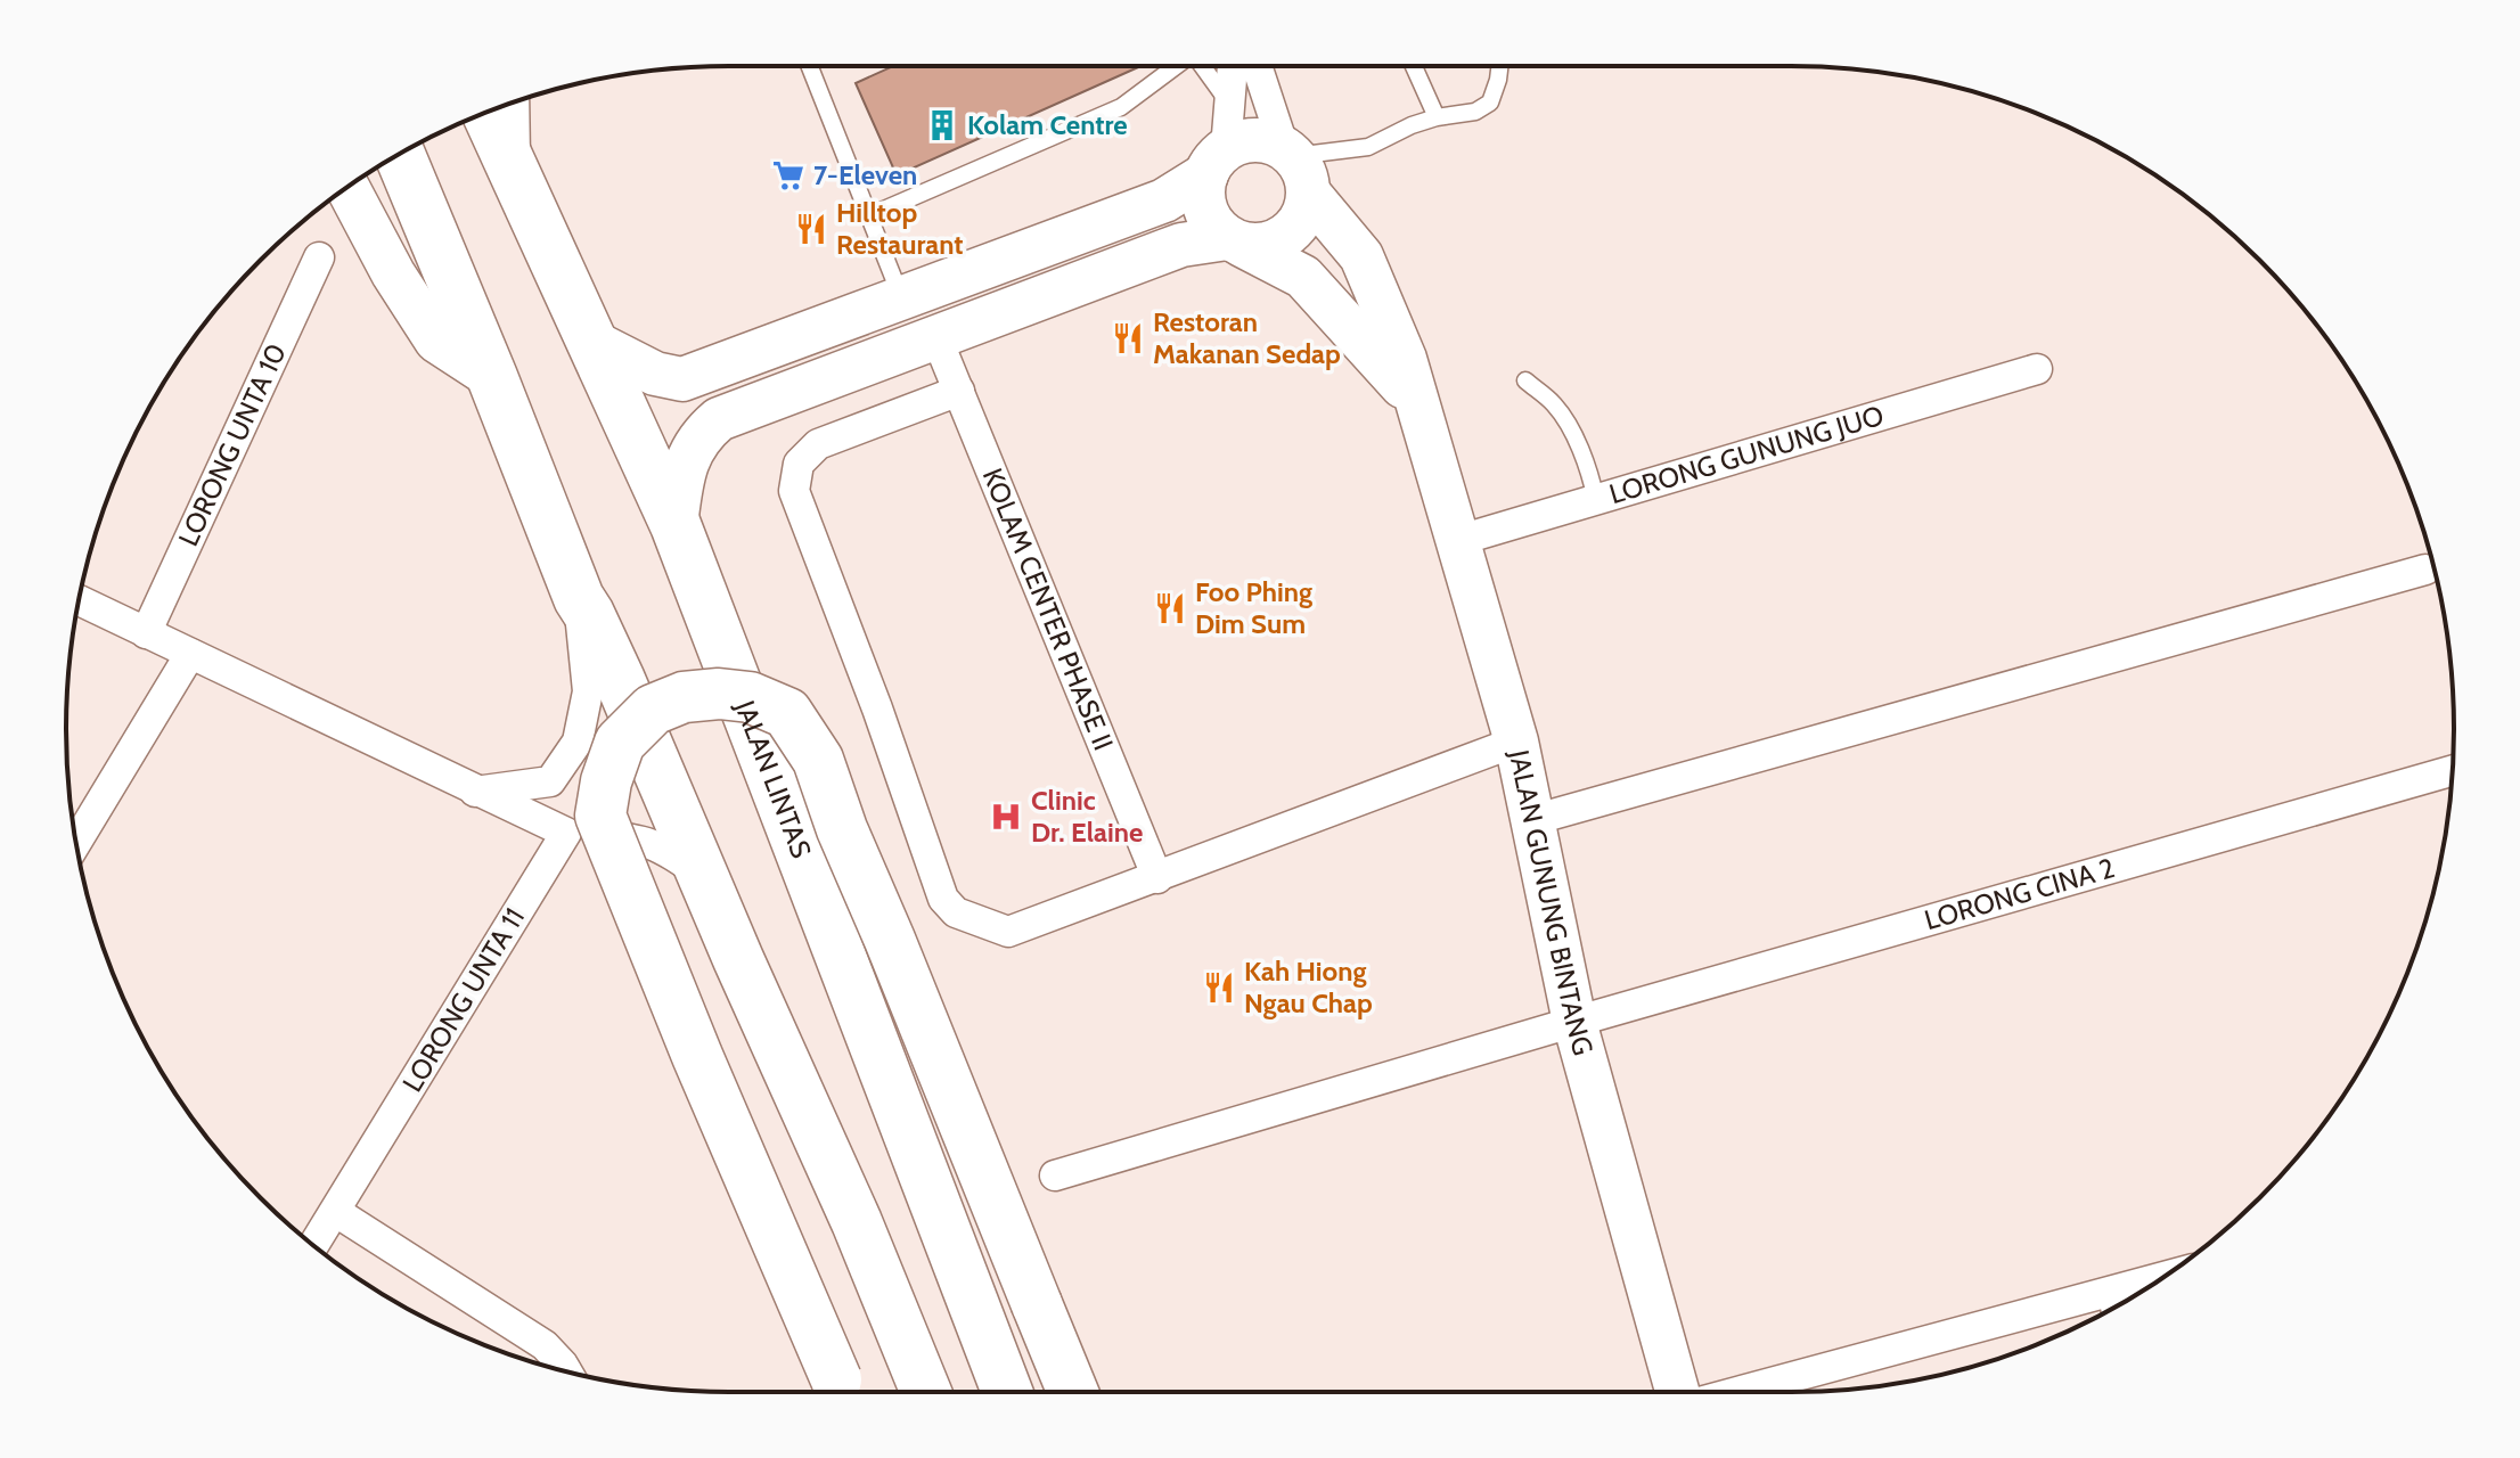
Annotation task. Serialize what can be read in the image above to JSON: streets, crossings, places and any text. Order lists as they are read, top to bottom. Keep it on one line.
{"streets":{"highway":["JALAN LINTAS"],"street":["LORONG UNTA 10","LORONG GUNUNG JUO","KOLAM CENTER PHASE II","LORONG CINA 2","JALAN GUNUNG BINTANG","LORONG UNTA 11"]},"crossings":[["LORONG GUNUNG JUO","JALAN GUNUNG BINTANG"],["LORONG CINA 2","JALAN GUNUNG BINTANG"]],"places":{"building":["Kolam Centre"],"supermarket":["7-Eleven"],"restaurant":["Hilltop Restaurant","Restoran Makanan Sedap","Foo Phing Dim Sum","Kah Hiong Ngau Chap"],"hospital":["Clinic Dr. Elaine"]}}
